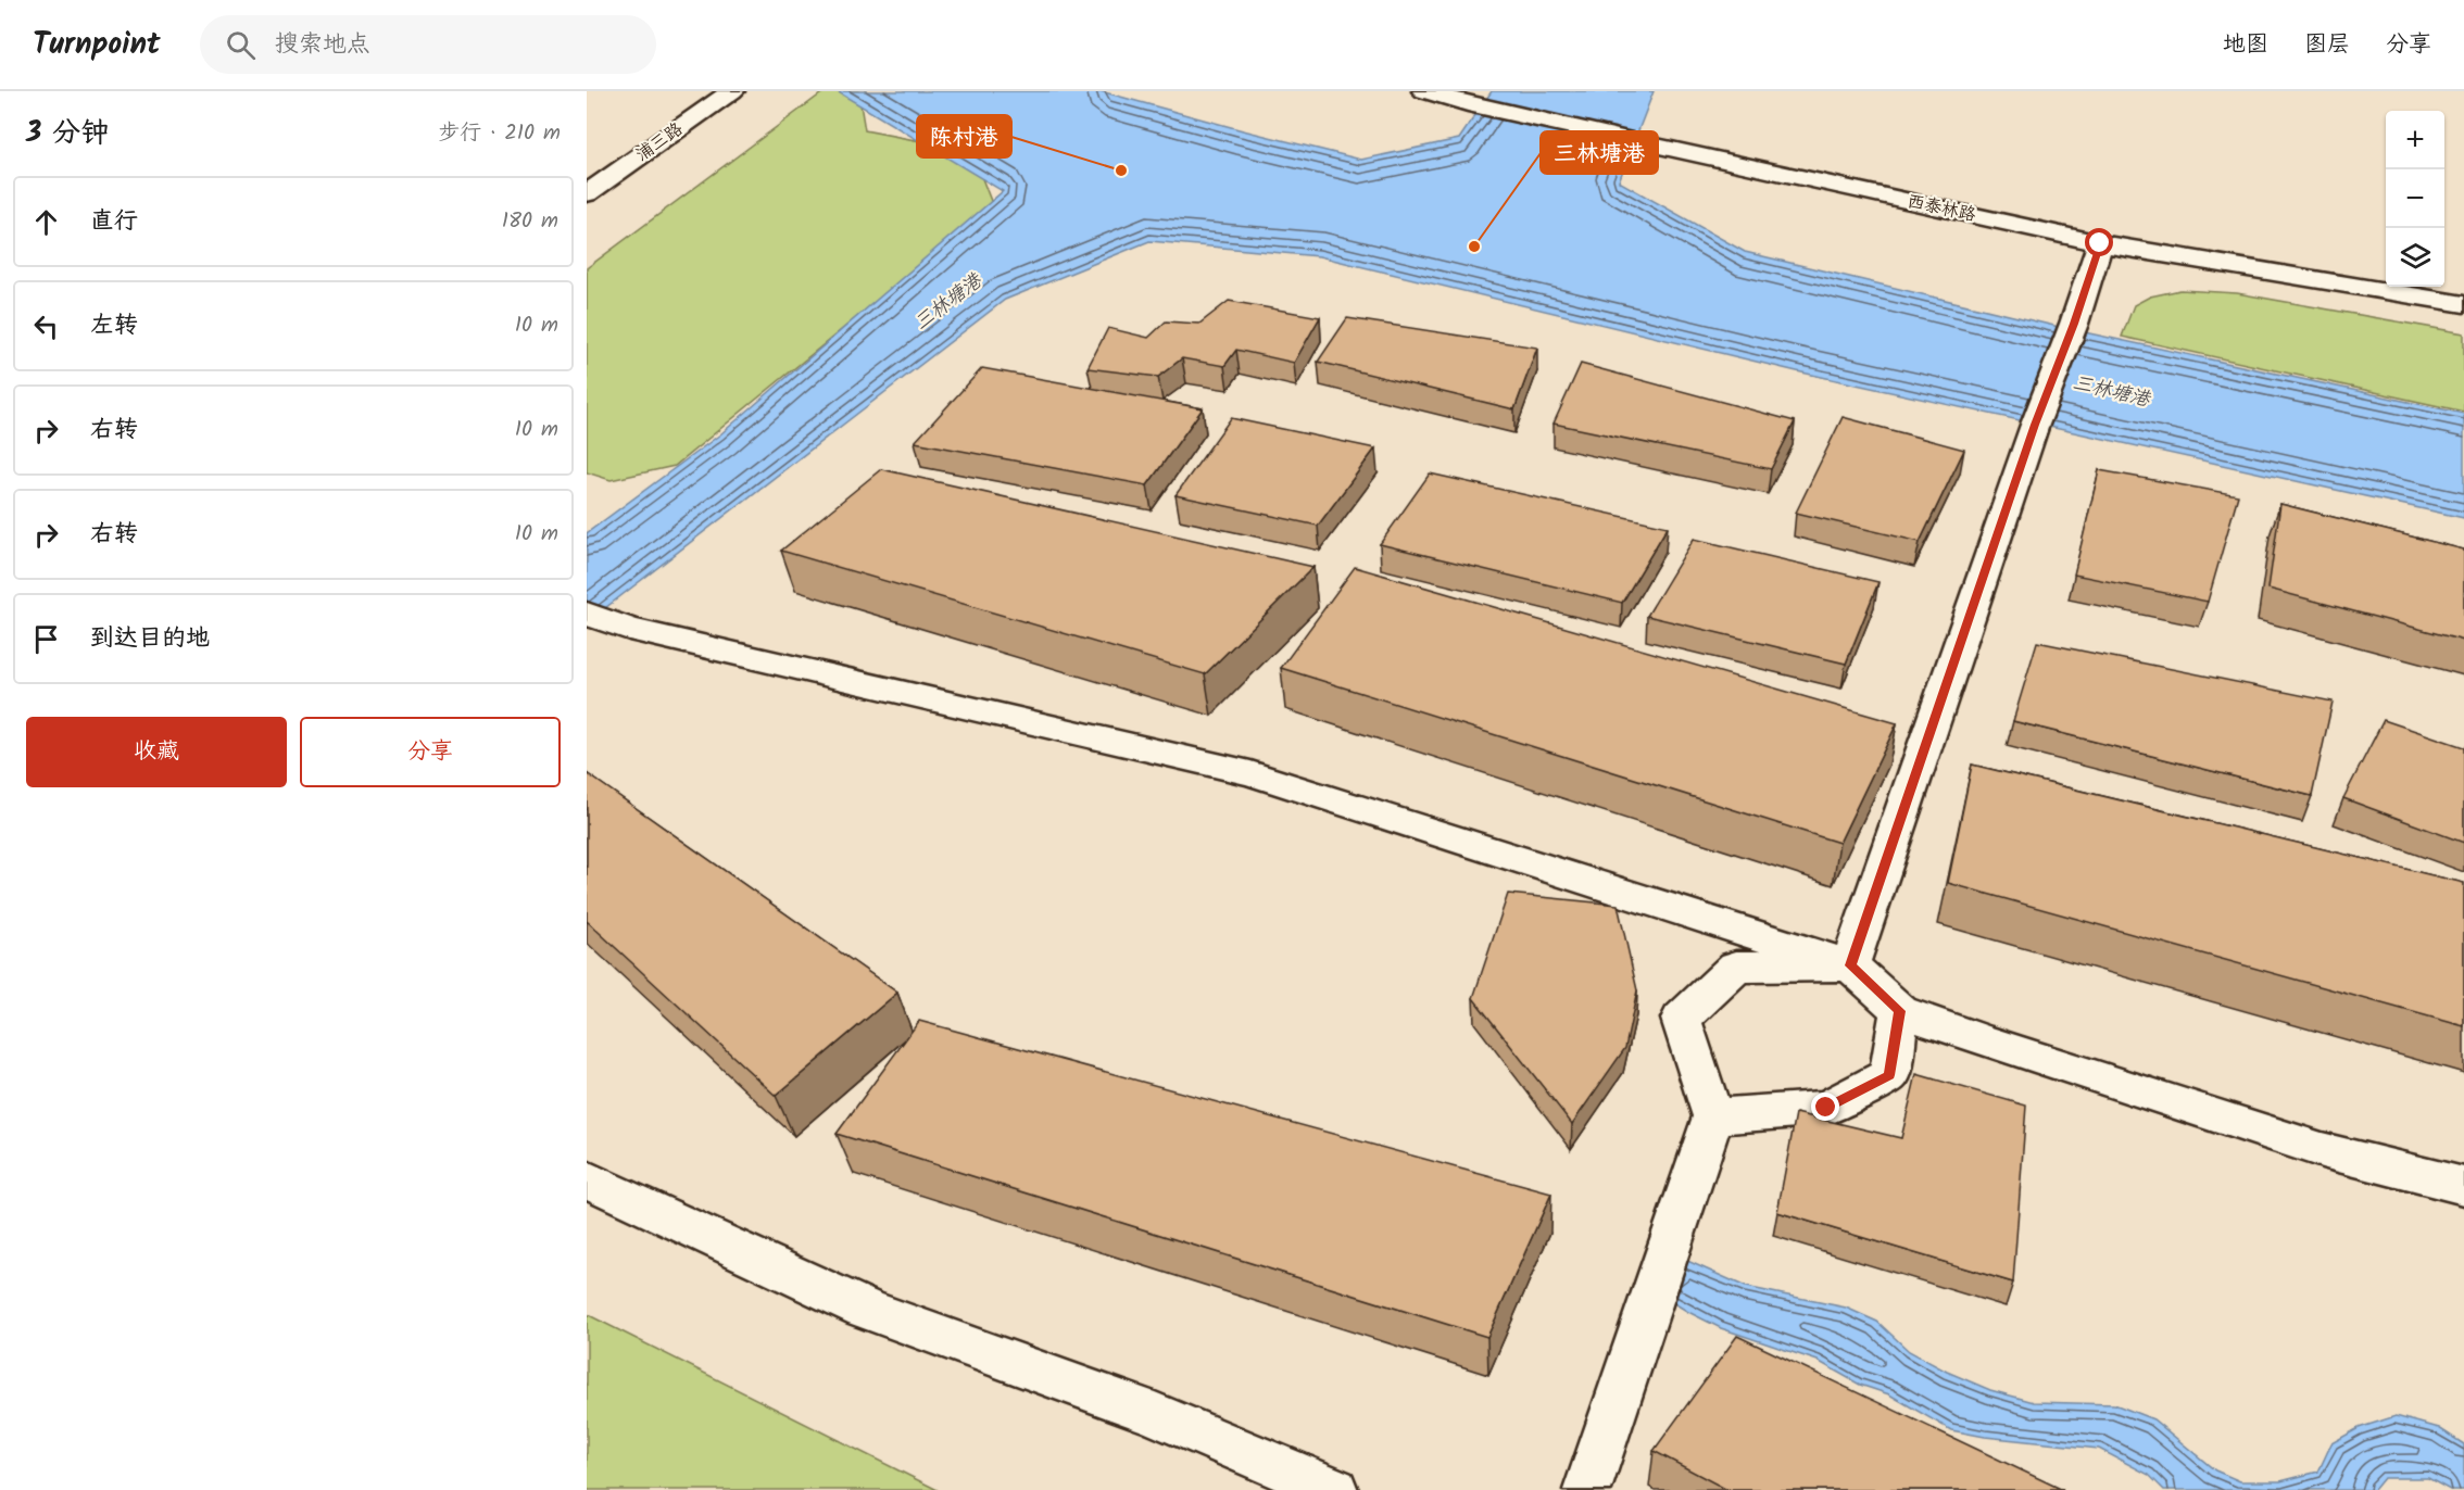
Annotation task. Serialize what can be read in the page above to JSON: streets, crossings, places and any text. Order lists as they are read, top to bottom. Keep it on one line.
{"streets":{"street":["浦三路","西泰林路"]},"water":["三林塘港"],"places":["陈村港","三林塘港"],"page":{"header":"Turnpoint","search":"搜索地点","nav":["地图","图层","分享"],"heading":["3 分钟","步行 · 210 m"],"map_buttons":["+","−"],"list":[["直行","180 m"],["左转","10 m"],["右转","10 m"],["右转","10 m"],"到达目的地"],"buttons":["收藏","分享"]}}
